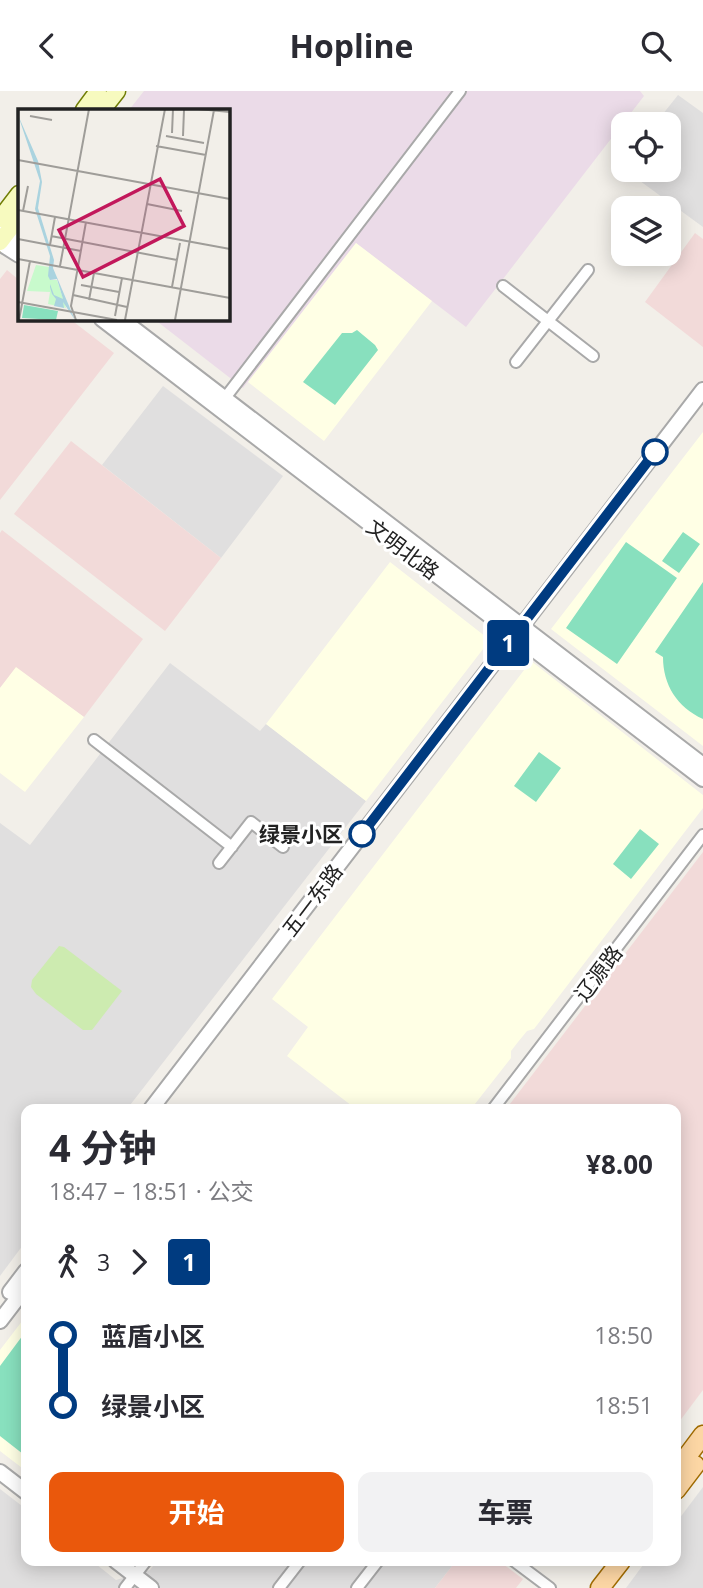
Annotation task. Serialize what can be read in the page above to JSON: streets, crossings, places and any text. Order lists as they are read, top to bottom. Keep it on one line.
{"streets":{"street":["文明北路","五一东路","辽源路"]},"crossings":[["文明北路","五一东路"]],"places":["绿景小区"],"lines":["bus line 1"],"page":{"header":"Hopline","on_map":"1","heading":["4 分钟","18:47 – 18:51 · 公交","¥8.00"],"legs":["3","1"],"list":[{"name":"蓝盾小区","value":"18:50"},{"name":"绿景小区","value":"18:51"}],"buttons":["开始","车票"]}}
